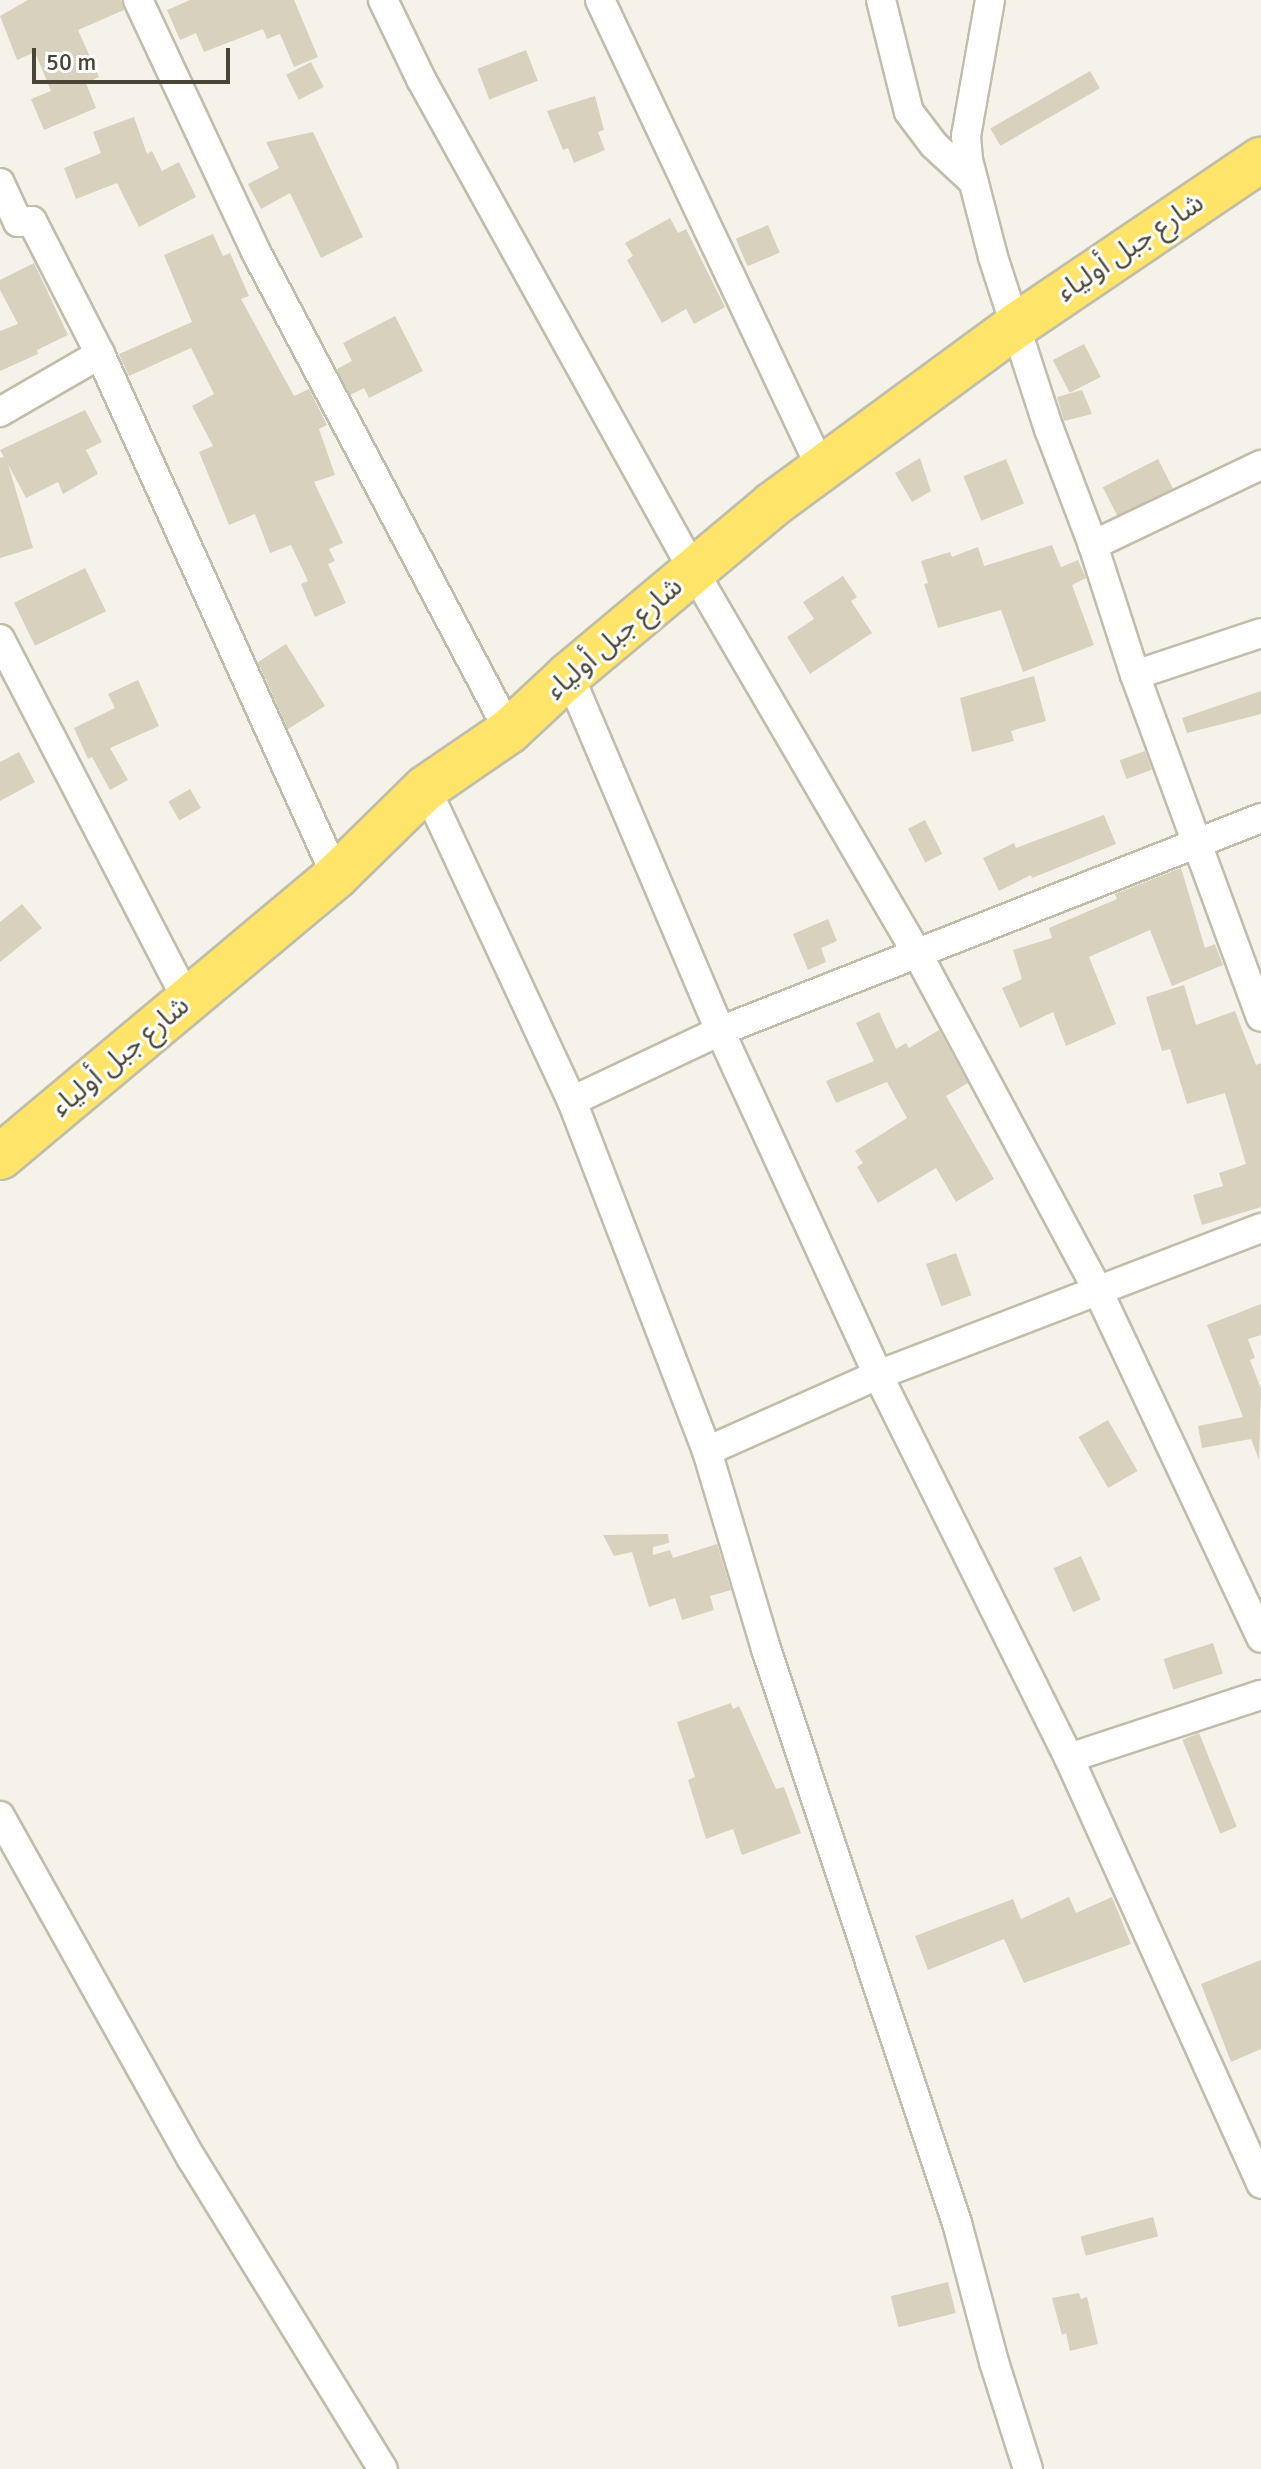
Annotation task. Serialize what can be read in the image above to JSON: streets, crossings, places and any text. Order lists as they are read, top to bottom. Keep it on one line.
{"streets":{"highway":["شارع جبل أولياء"]},"scale_bar":"50 m"}
